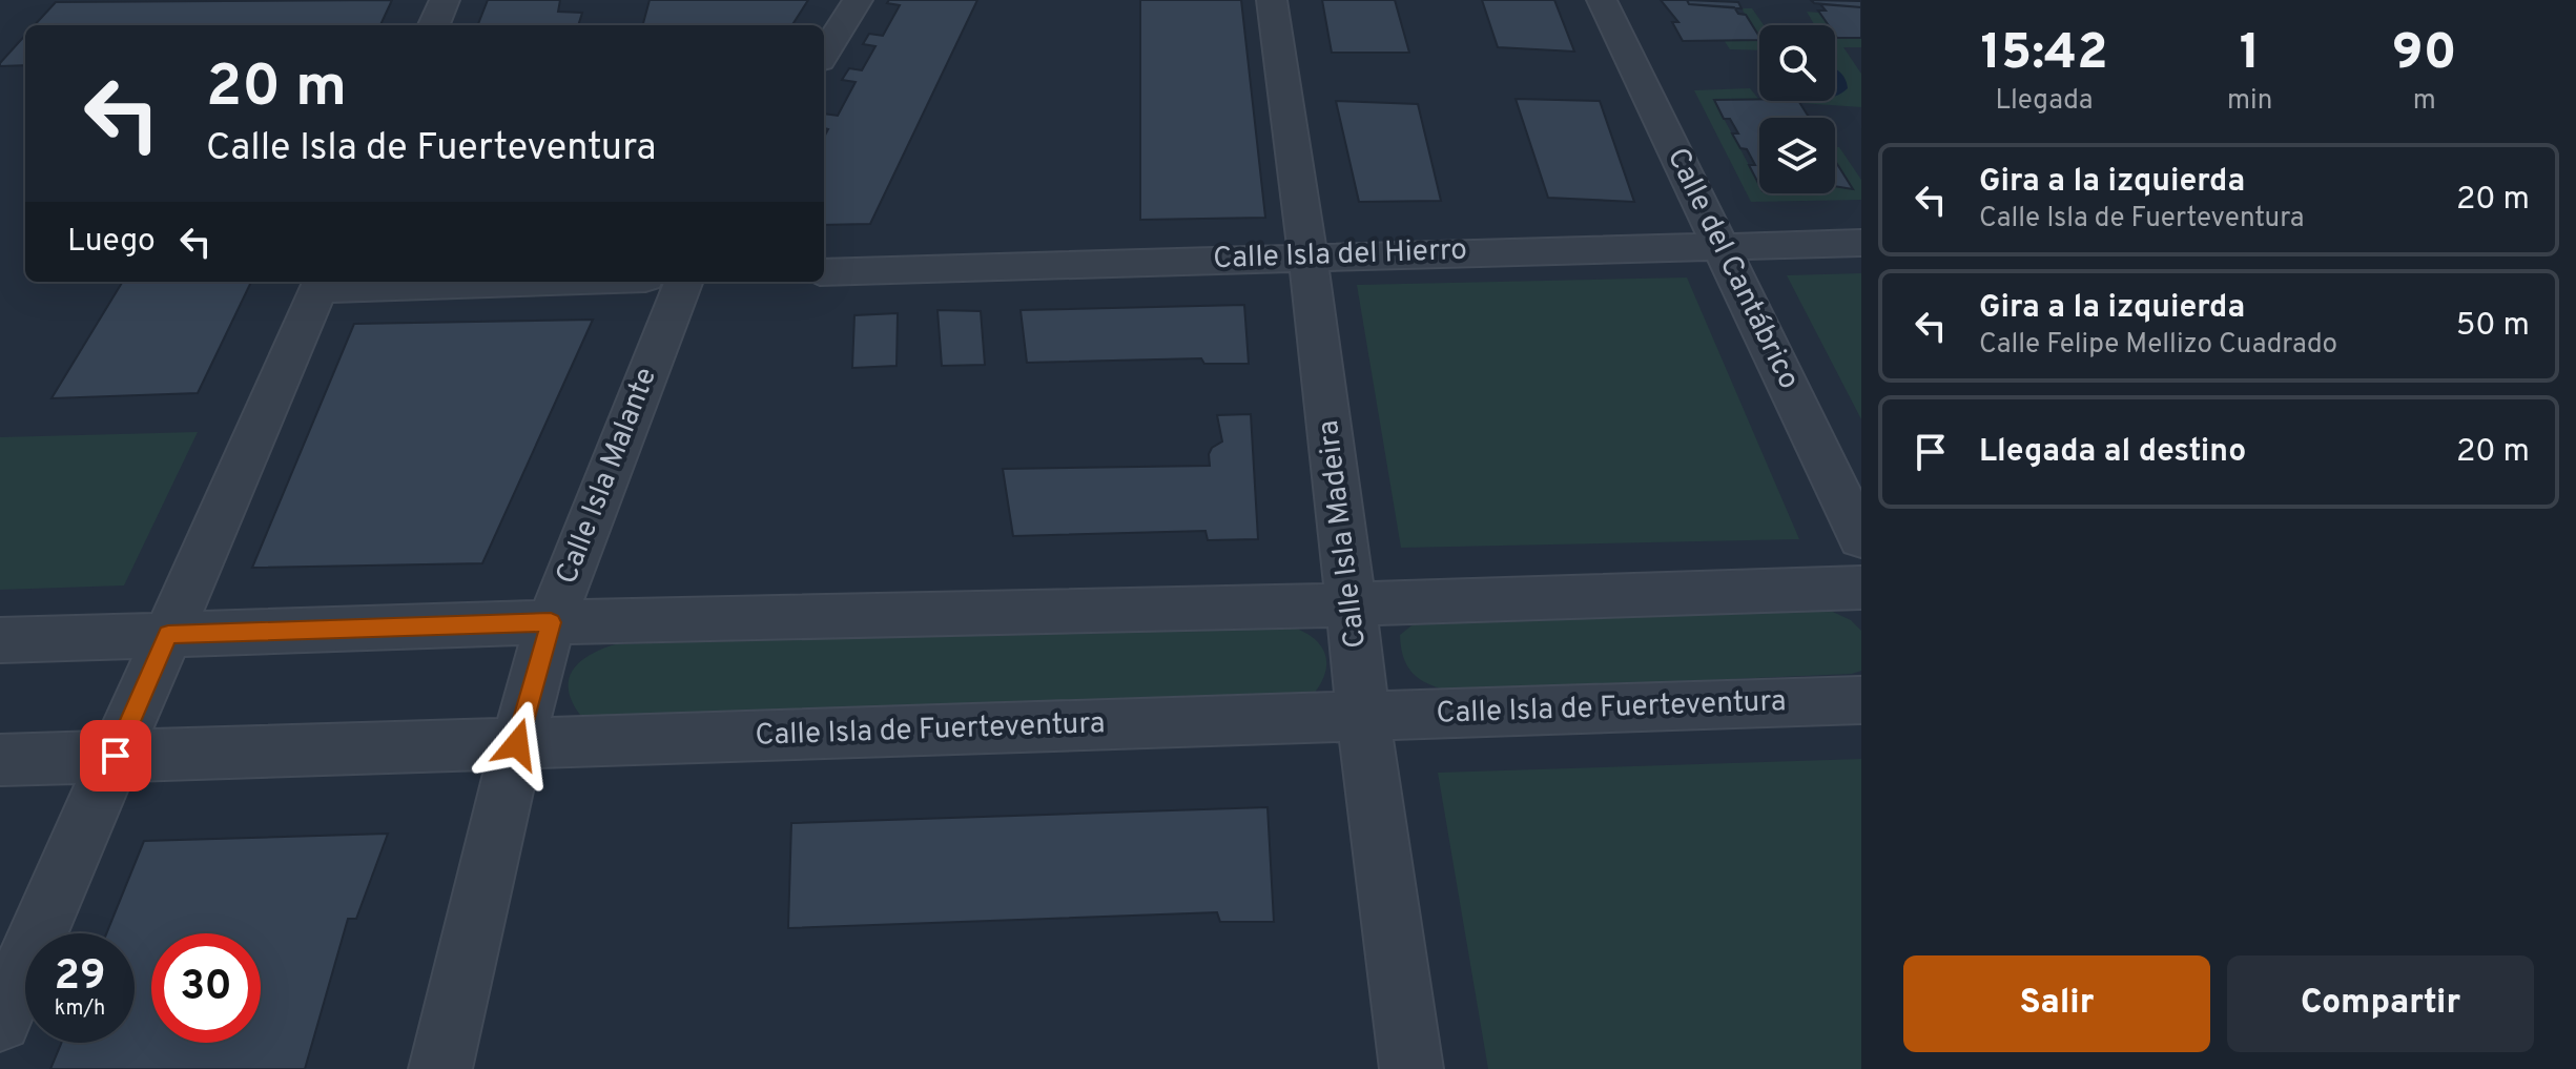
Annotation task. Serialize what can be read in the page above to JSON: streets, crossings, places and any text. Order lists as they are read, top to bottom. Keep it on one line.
{"streets":{"street":["Calle Isla del Hierro","Calle del Cantábrico","Calle Isla Malante","Calle Isla Madeira","Calle Isla de Fuerteventura"]},"crossings":[["Calle Isla del Hierro","Calle del Cantábrico"],["Calle Isla del Hierro","Calle Isla Madeira"],["Calle Isla Malante","Calle Isla de Fuerteventura"],["Calle Isla Madeira","Calle Isla de Fuerteventura"]],"page":{"eta":["15:42","Llegada","1","min","90","m"],"turn":["20 m","Calle Isla de Fuerteventura"],"list":[{"name":"Gira a la izquierda","note":"Calle Isla de Fuerteventura","value":"20 m"},{"name":"Gira a la izquierda","note":"Calle Felipe Mellizo Cuadrado","value":"50 m"},{"name":"Llegada al destino","value":"20 m"}],"then":"Luego","speed":"29 km/h","limit":"30","buttons":["Salir","Compartir"]}}
